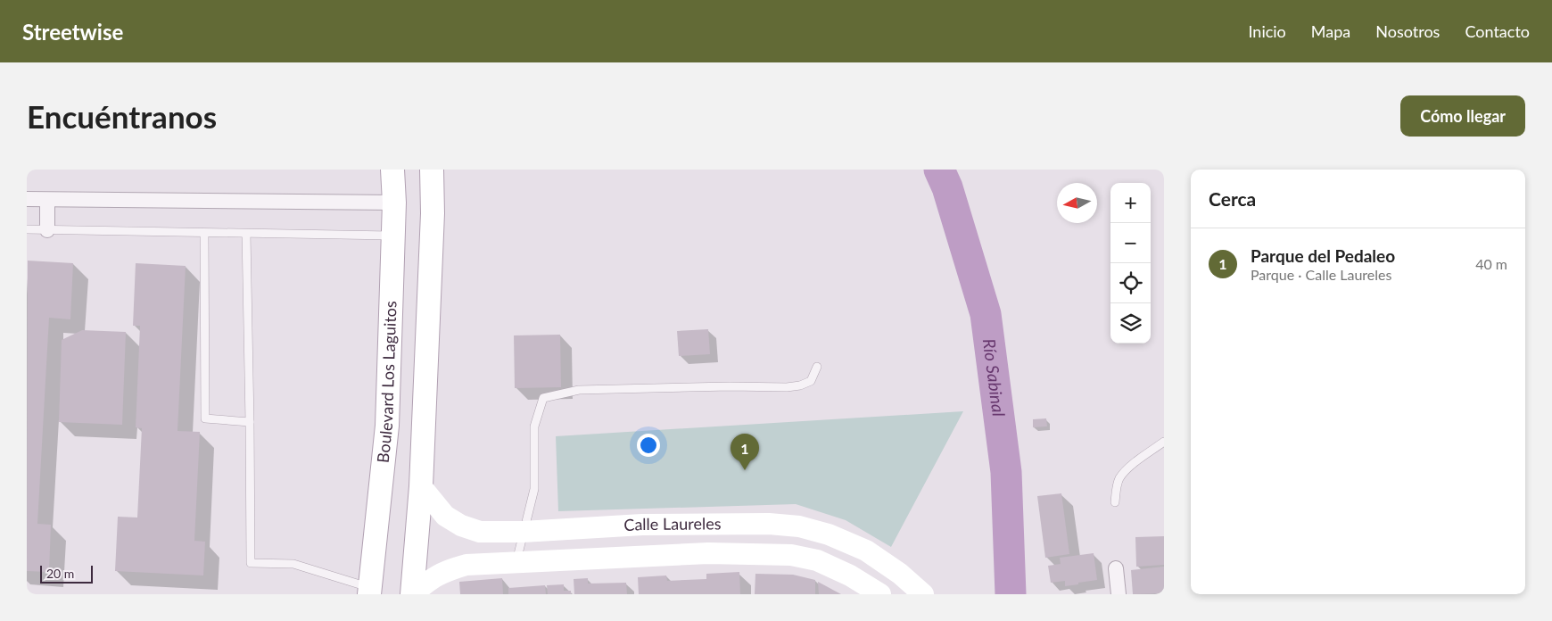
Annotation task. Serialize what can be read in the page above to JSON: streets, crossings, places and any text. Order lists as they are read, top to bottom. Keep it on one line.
{"streets":{"main road":["Boulevard Los Laguitos"],"street":["Calle Laureles"]},"water":["Río Sabinal"],"scale_bar":"20 m","north":"left","page":{"header":"Streetwise","nav":["Inicio","Mapa","Nosotros","Contacto"],"buttons":"Cómo llegar","title":"Encuéntranos","heading":"Cerca","map_buttons":["+","−"],"list":[{"mark":"1","name":"Parque del Pedaleo","note":"Parque · Calle Laureles","value":"40 m"}],"pins":"1","scale":"20 m"}}
